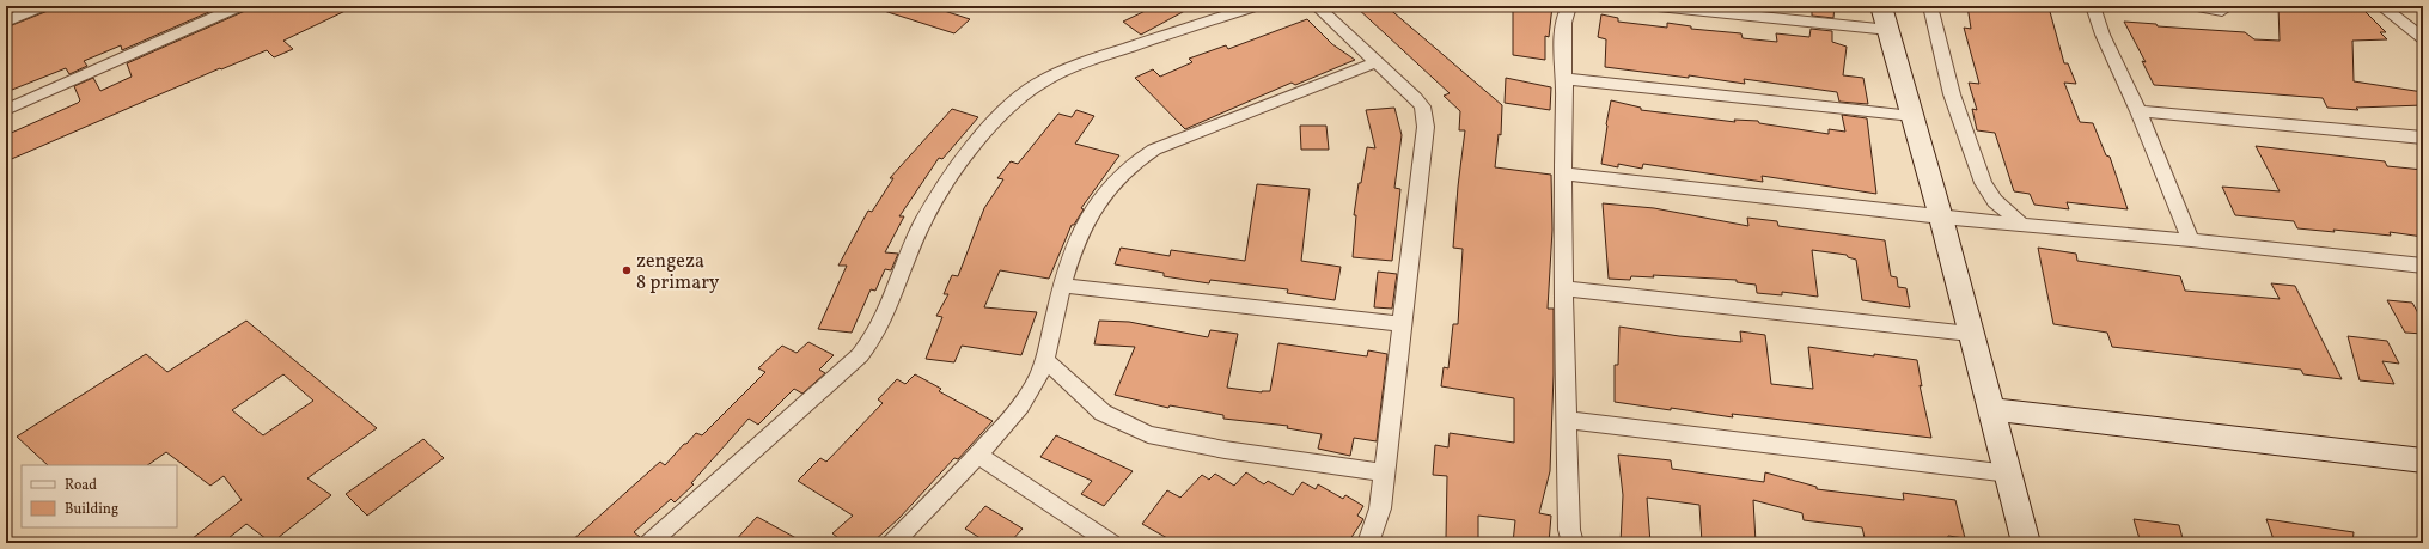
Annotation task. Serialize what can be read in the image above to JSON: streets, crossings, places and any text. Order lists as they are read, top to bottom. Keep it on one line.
{"places":["zengeza 8 primary"],"legend":["Road","Building"]}
